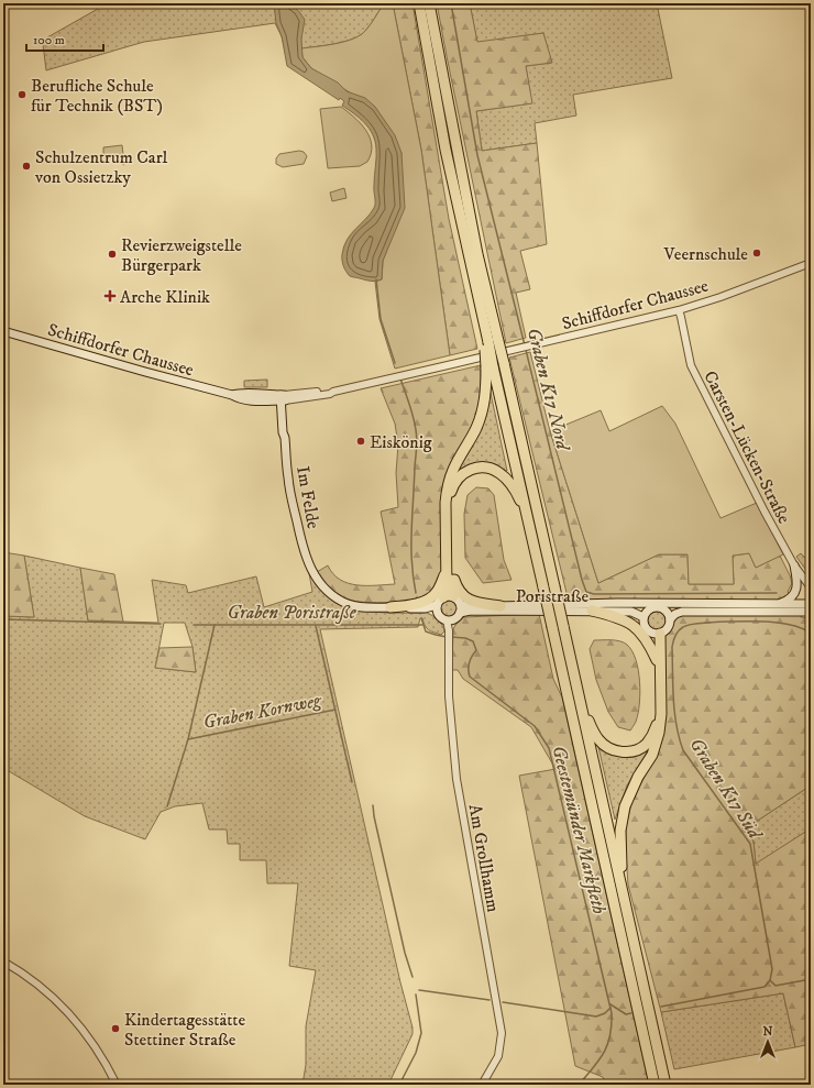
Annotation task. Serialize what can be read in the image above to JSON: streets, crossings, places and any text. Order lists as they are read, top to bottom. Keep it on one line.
{"streets":{"main road":["Schiffdorfer Chaussee","Im Felde","Poristraße"],"street":["Carsten-Lücken-Straße","Am Grollhamm"]},"crossings":[["Schiffdorfer Chaussee","Carsten-Lücken-Straße"],["Schiffdorfer Chaussee","Im Felde"],["Poristraße","Am Grollhamm"]],"water":["Graben K17 Nord","Graben Poristraße","Graben Kornweg","Graben K17 Süd","Geestemünder Markfleth"],"places":{"other":["Berufliche Schule für Technik (BST)","Schulzentrum Carl von Ossietzky","Veernschule","Revierzweigstelle Bürgerpark","Eiskönig","Kindertagesstätte Stettiner Straße"],"health":["Arche Klinik"]},"scale_bar":"100 m","north":"top"}
